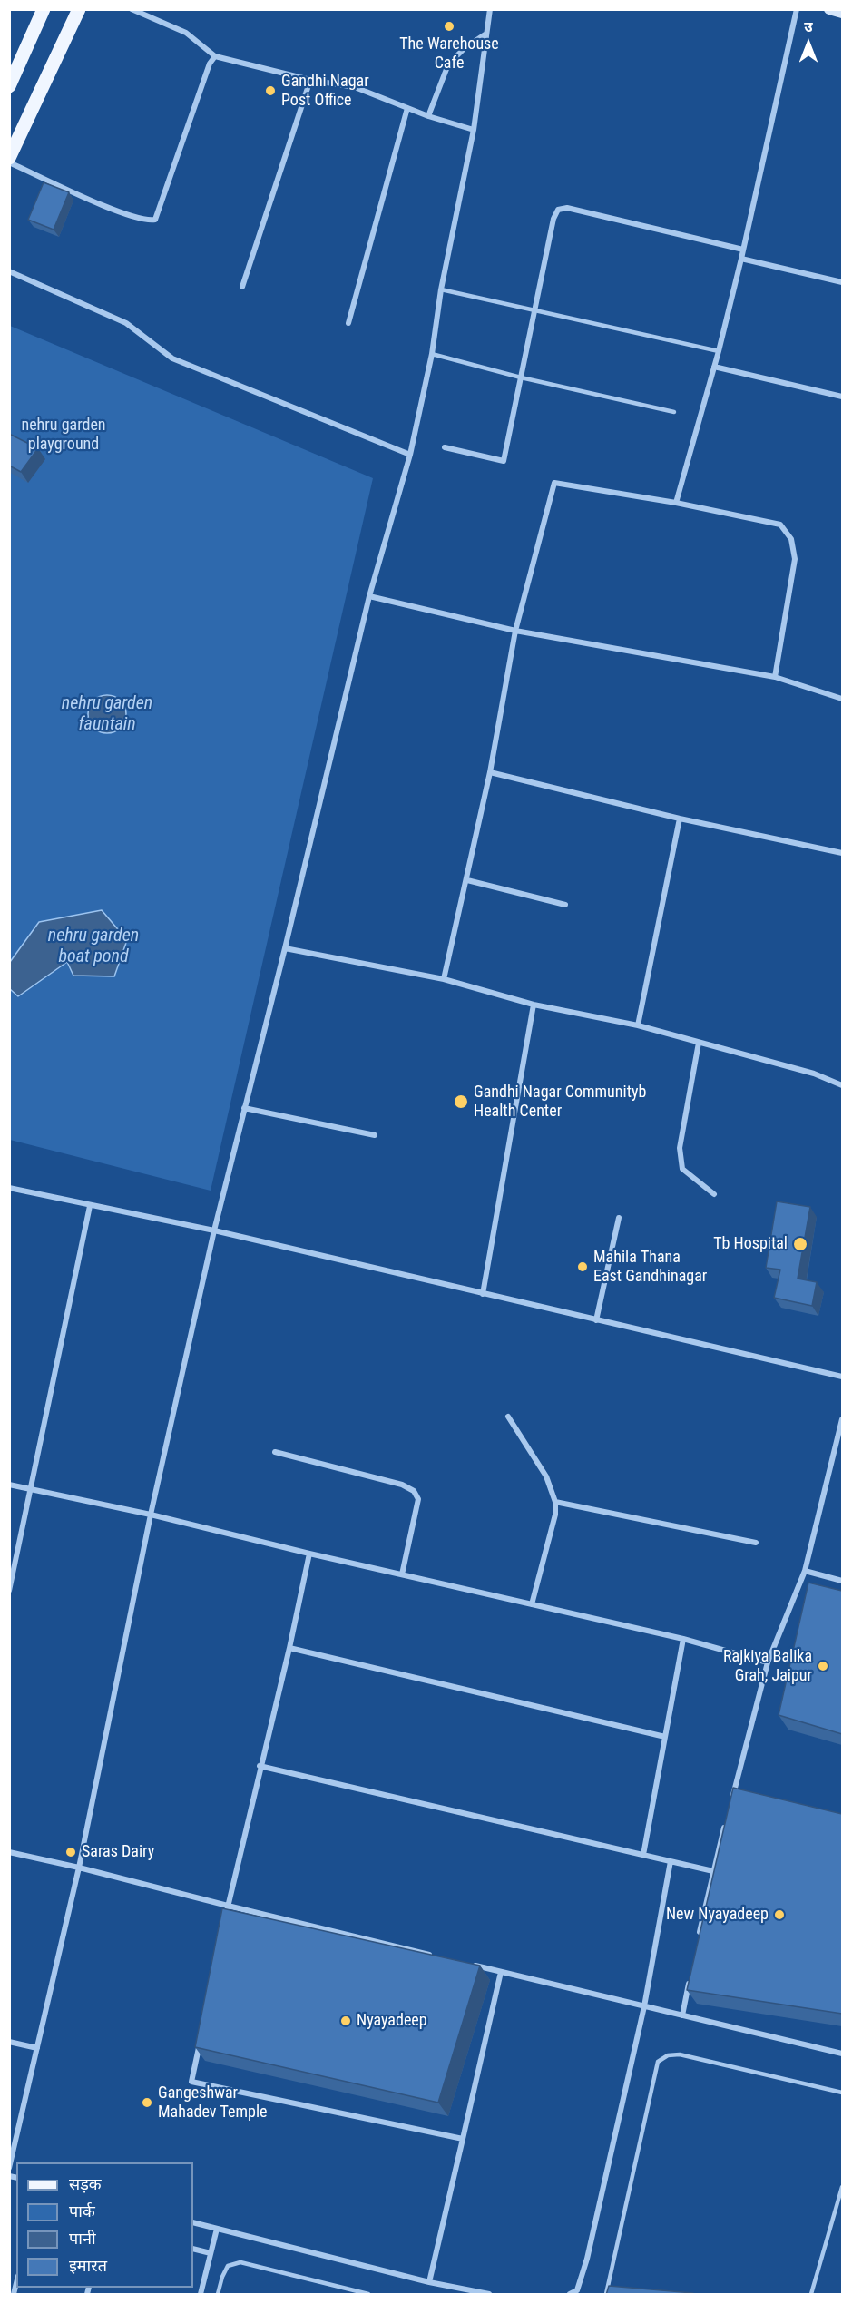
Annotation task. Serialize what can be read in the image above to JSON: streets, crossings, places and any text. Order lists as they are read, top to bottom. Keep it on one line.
{"water":["nehru garden fauntain","nehru garden boat pond"],"parks":["nehru garden playground"],"places":["The Warehouse Cafe","Gandhi Nagar Post Office","Gandhi Nagar Communityb Health Center","Tb Hospital","Mahila Thana East Gandhinagar","Rajkiya Balika Grah, Jaipur","Saras Dairy","New Nyayadeep","Nyayadeep","Gangeshwar Mahadev Temple"],"legend":["सड़क","पार्क","पानी","इमारत"],"north":"top"}
